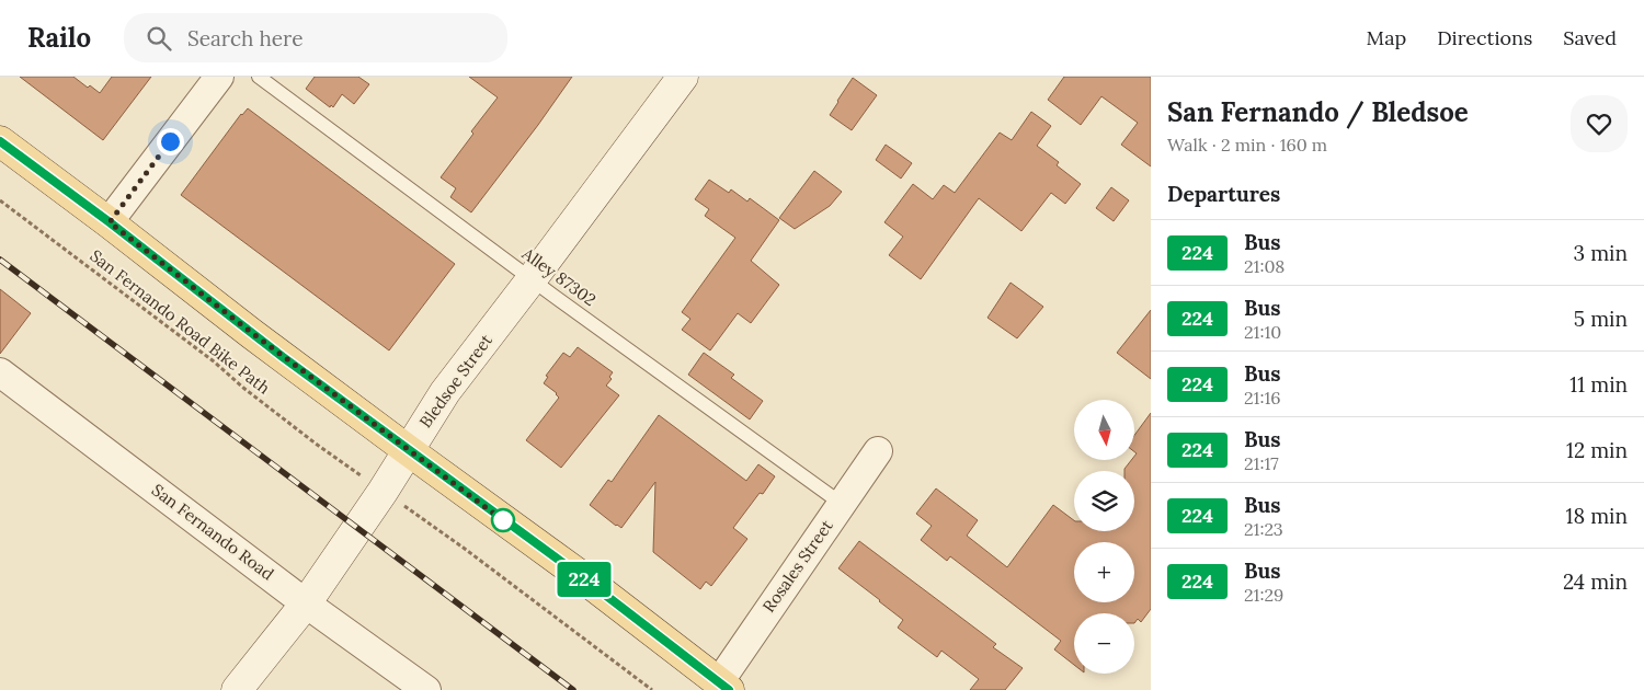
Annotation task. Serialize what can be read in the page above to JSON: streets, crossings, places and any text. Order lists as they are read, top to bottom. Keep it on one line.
{"streets":{"street":["Bledsoe Street","San Fernando Road","Rosales Street"],"lane":["Alley 87302"],"path":["San Fernando Road Bike Path"]},"crossings":[["Alley 87302","Bledsoe Street"],["Alley 87302","Rosales Street"],["Bledsoe Street","San Fernando Road"]],"lines":["bus line 224"],"north":"bottom","page":{"header":"Railo","search":"Search here","nav":["Map","Directions","Saved"],"on_map":"224","heading":[["San Fernando / Bledsoe","Walk · 2 min · 160 m"],"Departures"],"list":[{"mark":"224","name":"Bus","note":"21:08","value":"3 min"},{"mark":"224","name":"Bus","note":"21:10","value":"5 min"},{"mark":"224","name":"Bus","note":"21:16","value":"11 min"},{"mark":"224","name":"Bus","note":"21:17","value":"12 min"},{"mark":"224","name":"Bus","note":"21:23","value":"18 min"},{"mark":"224","name":"Bus","note":"21:29","value":"24 min"}],"map_buttons":["+","−"]}}
